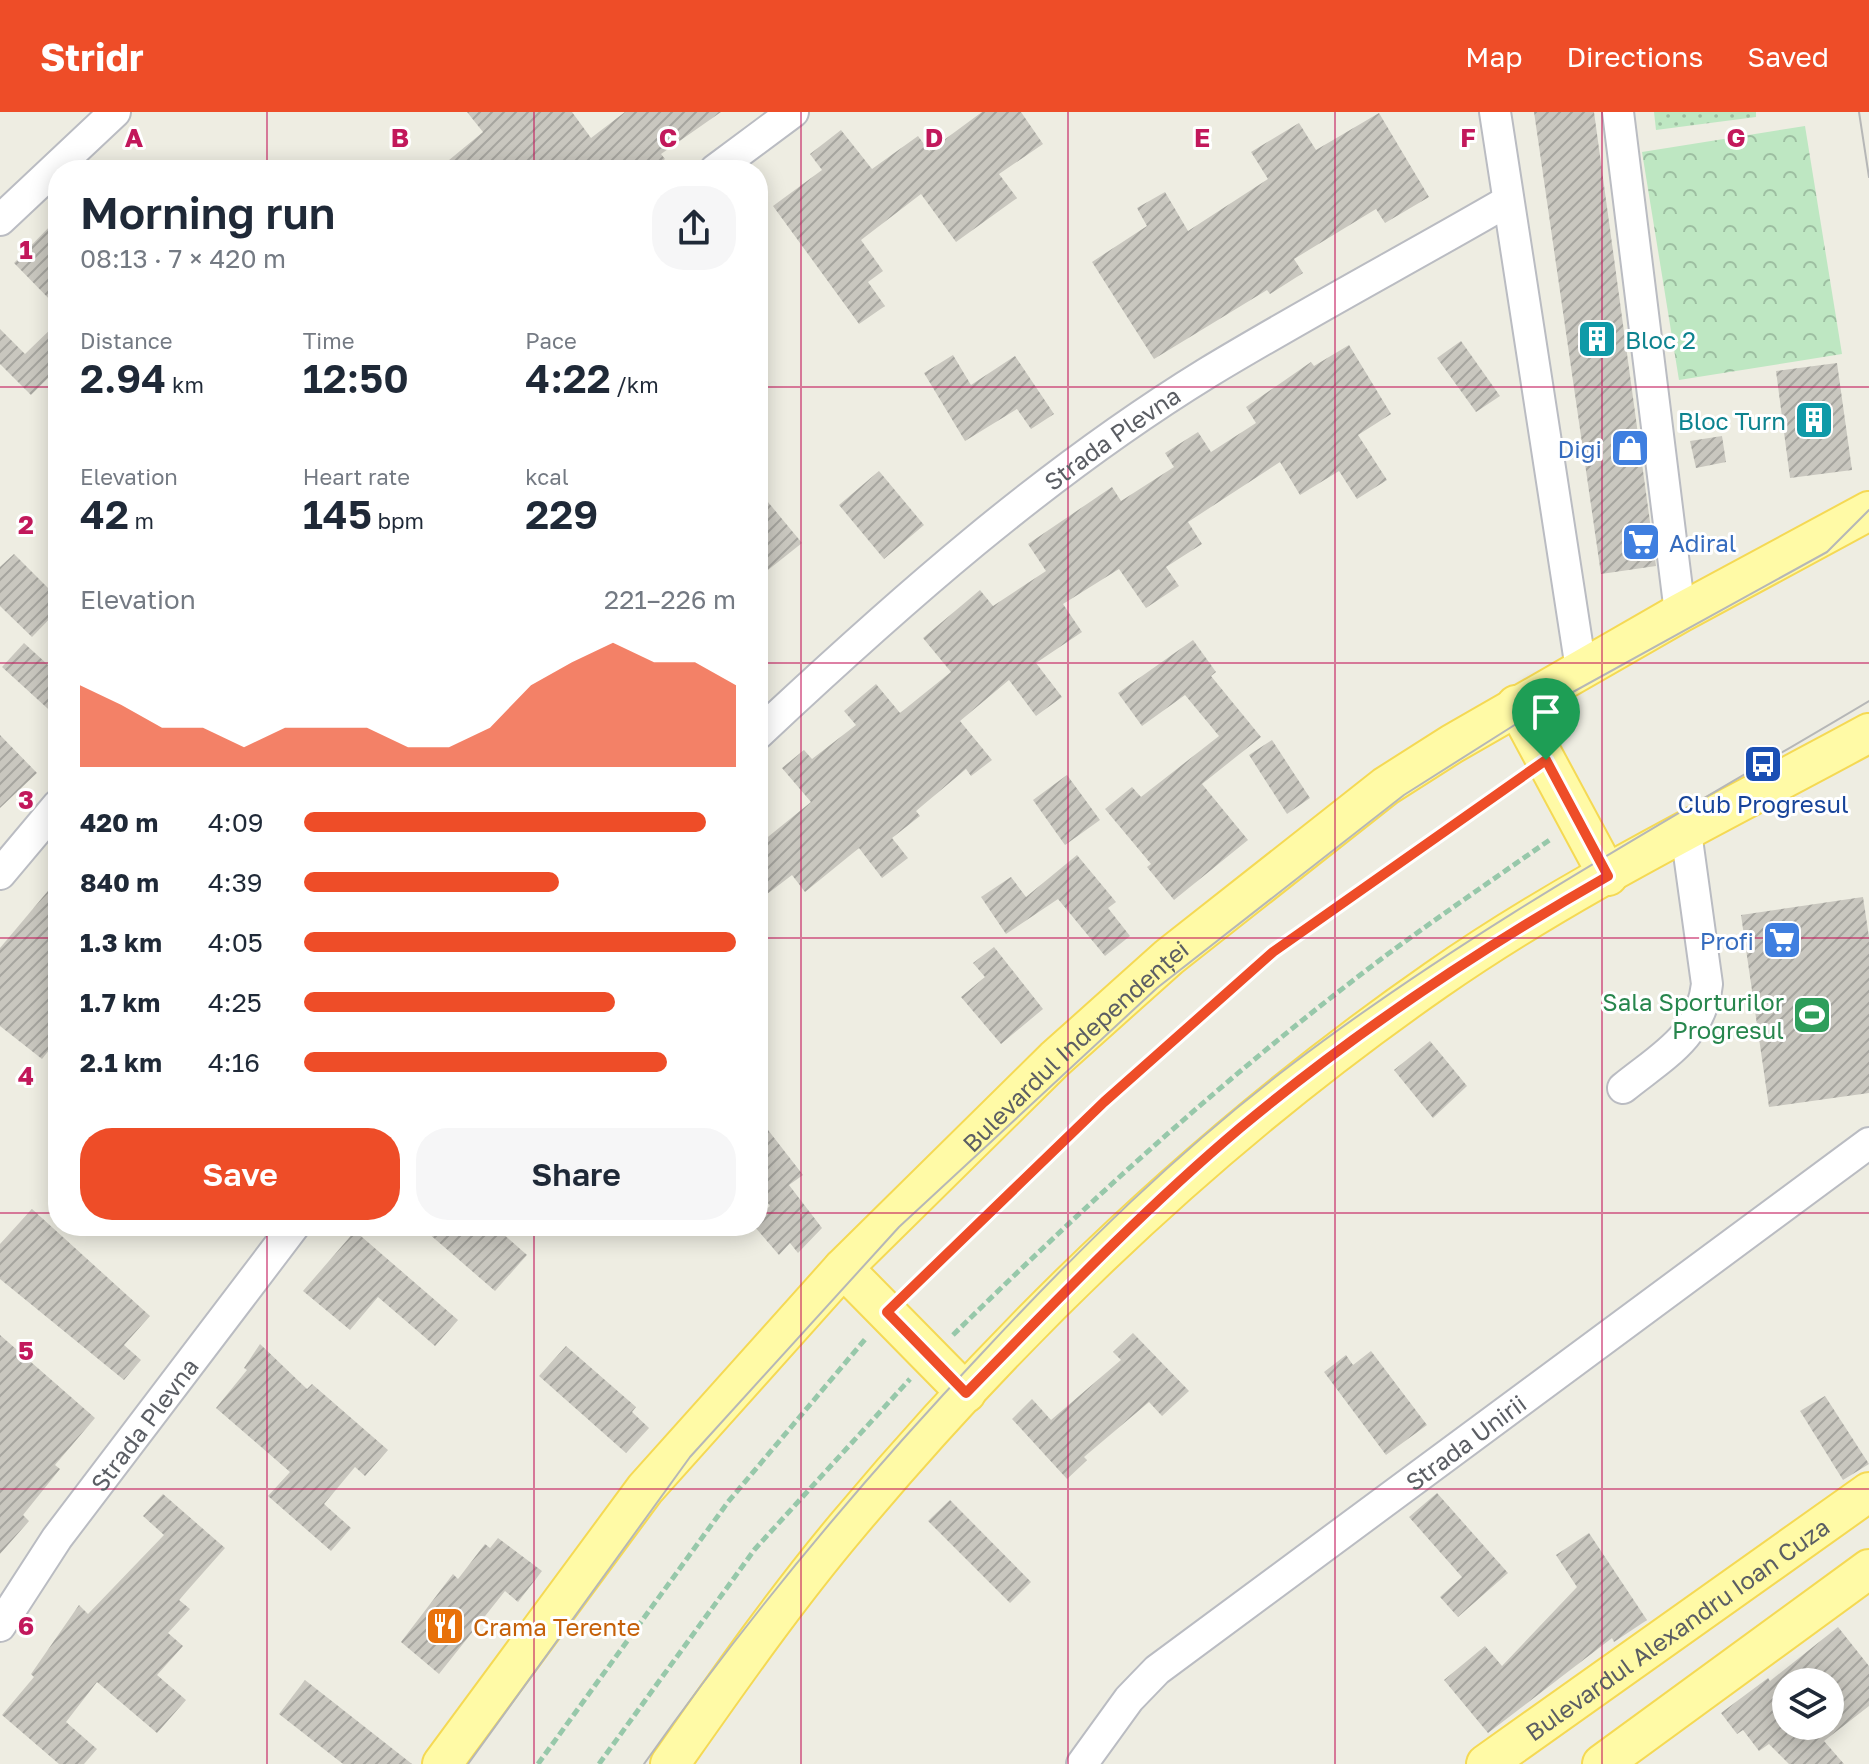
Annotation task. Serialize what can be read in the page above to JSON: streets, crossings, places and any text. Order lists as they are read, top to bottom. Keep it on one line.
{"streets":{"main road":["Bulevardul Independenței","Bulevardul Alexandru Ioan Cuza"],"street":["Strada Plevna","Strada Unirii"]},"places":{"building":["Bloc 2","Bloc Turn"],"shop":["Digi"],"supermarket":["Adiral","Profi"],"bus stop":["Club Progresul"],"sports":["Sala Sporturilor Progresul"],"restaurant":["Crama Terente"]},"page":{"header":"Stridr","nav":["Map","Directions","Saved"],"heading":["Morning run","08:13 · 7 × 420 m"],"stats":[["Distance","2.94 km"],["Time","12:50"],["Pace","4:22 /km"],["Elevation","42 m"],["Heart rate","145 bpm"],["kcal","229"]],"chart":["Elevation","221–226 m"],"list":[{"name":"420 m","note":"4:09"},{"name":"840 m","note":"4:39"},{"name":"1.3 km","note":"4:05"},{"name":"1.7 km","note":"4:25"},{"name":"2.1 km","note":"4:16"}],"buttons":["Save","Share"]},"grid":{"columns":["A","B","C","D","E","F","G"],"rows":["1","2","3","4","5","6"]}}
